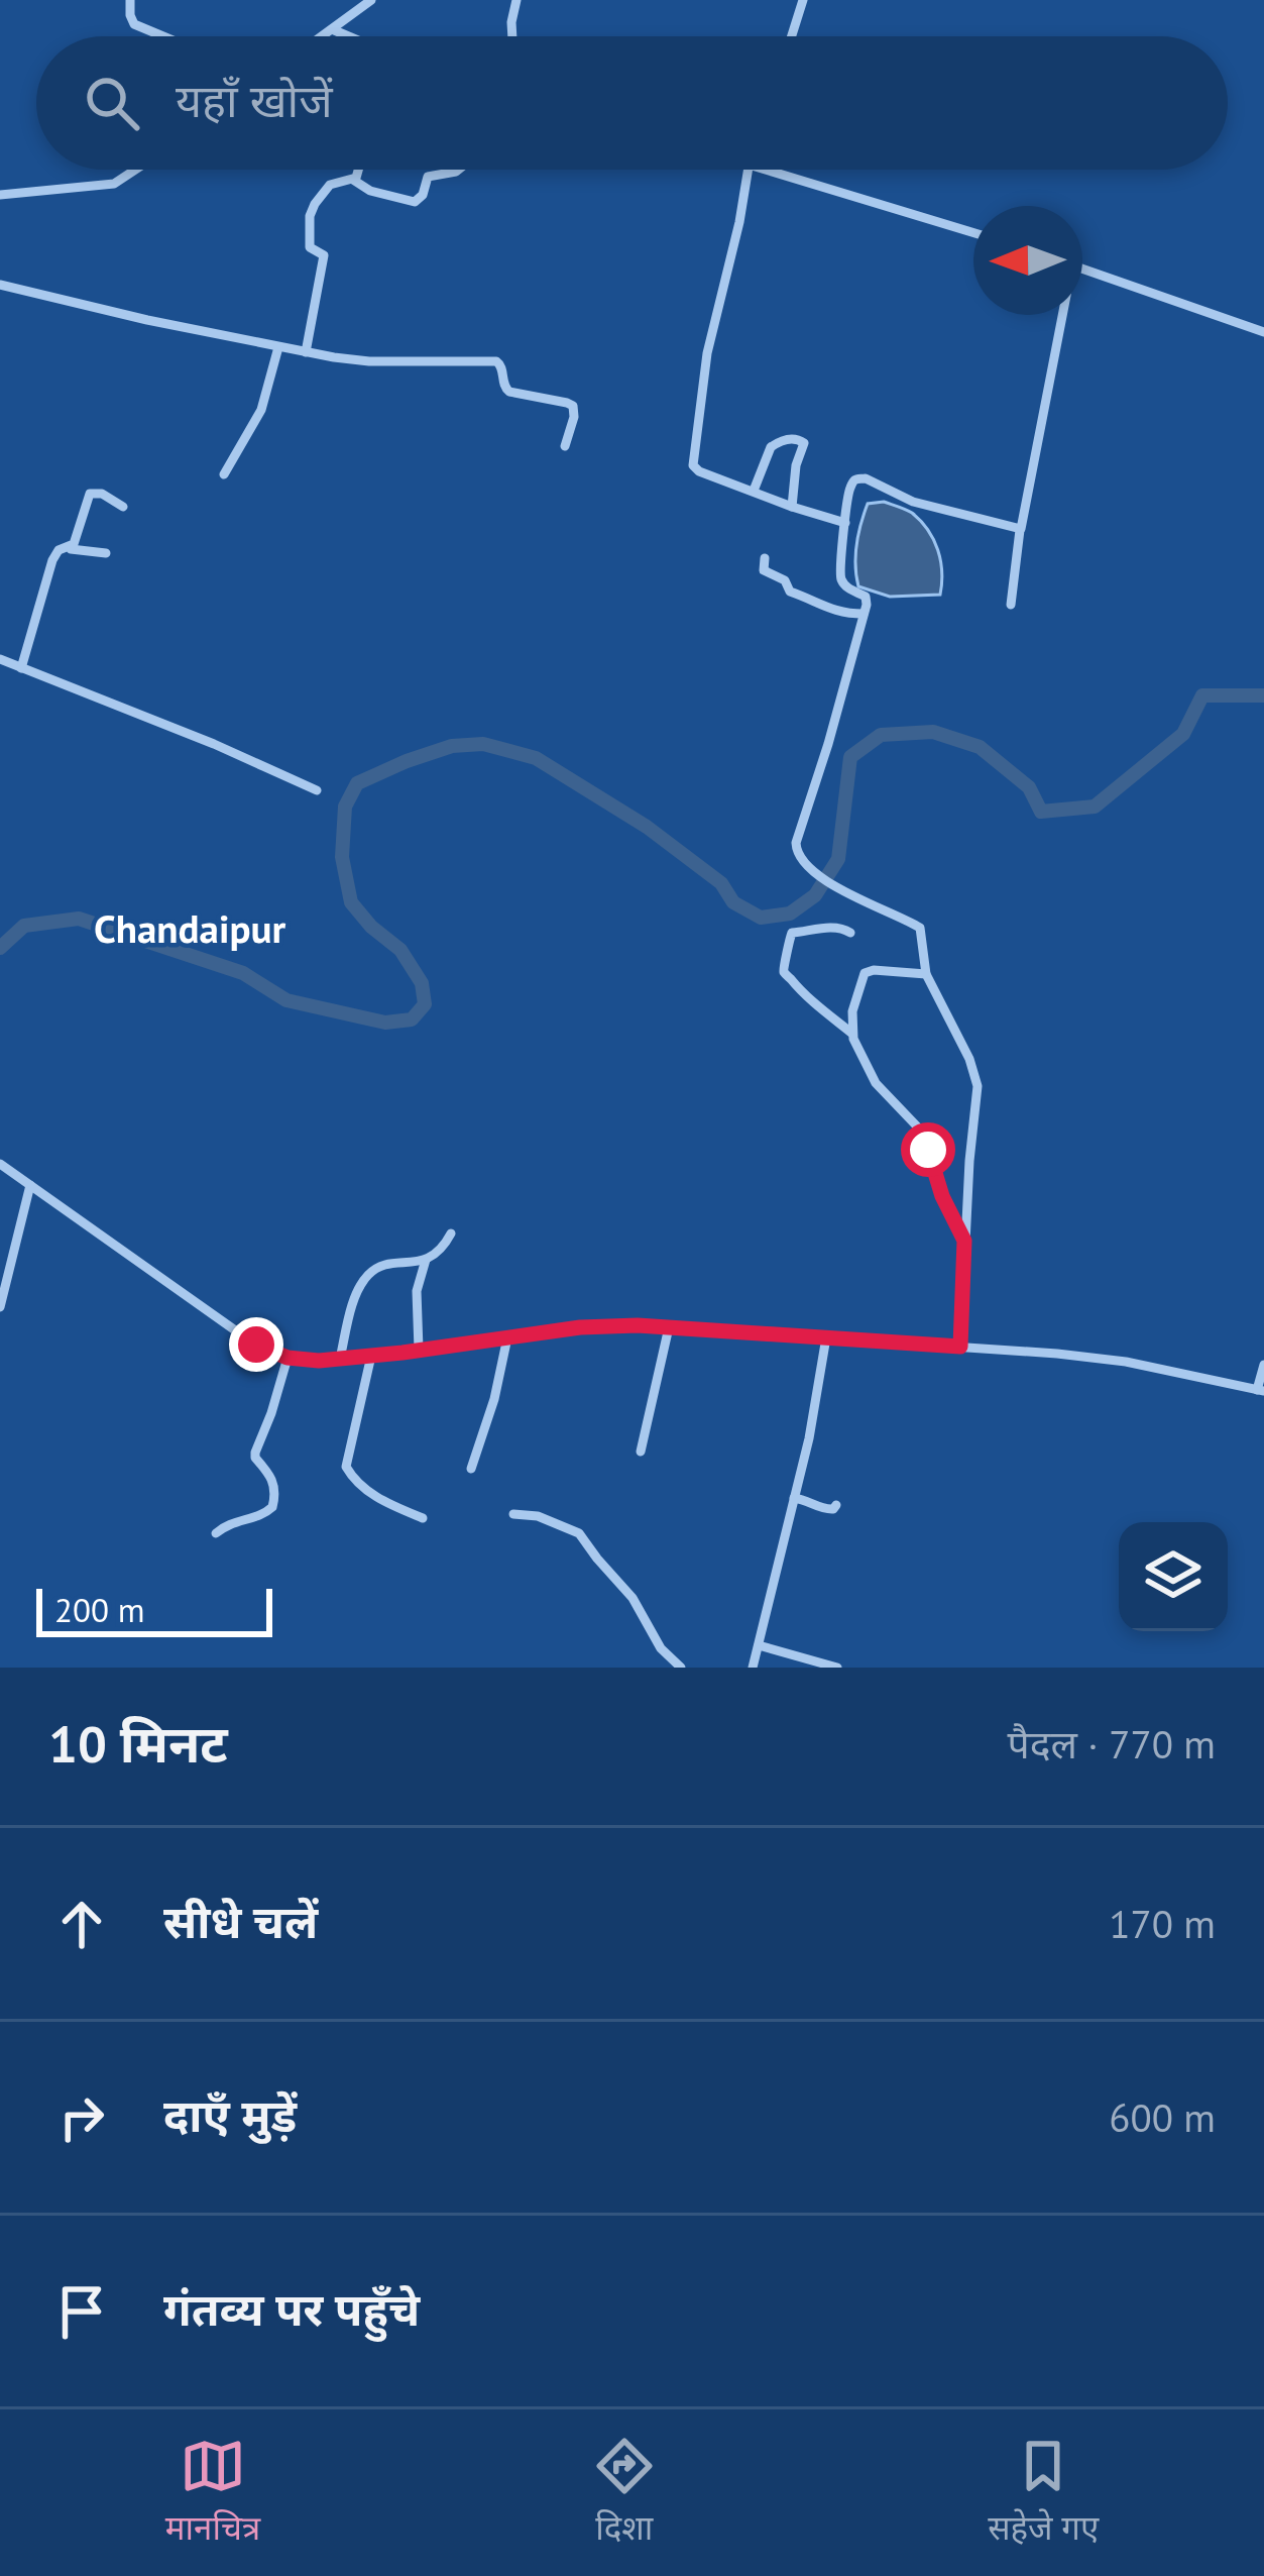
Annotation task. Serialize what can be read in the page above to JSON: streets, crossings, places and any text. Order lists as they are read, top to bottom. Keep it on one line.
{"districts":["Chandaipur"],"scale_bar":"200 m","north":"left","page":{"search":"यहाँ खोजें","scale":"200 m","heading":["10 मिनट","पैदल · 770 m"],"list":[["सीधे चलें","170 m"],["दाएँ मुड़ें","600 m"],"गंतव्य पर पहुँचे"],"nav":["मानचित्र","दिशा","सहेजे गए"]}}
